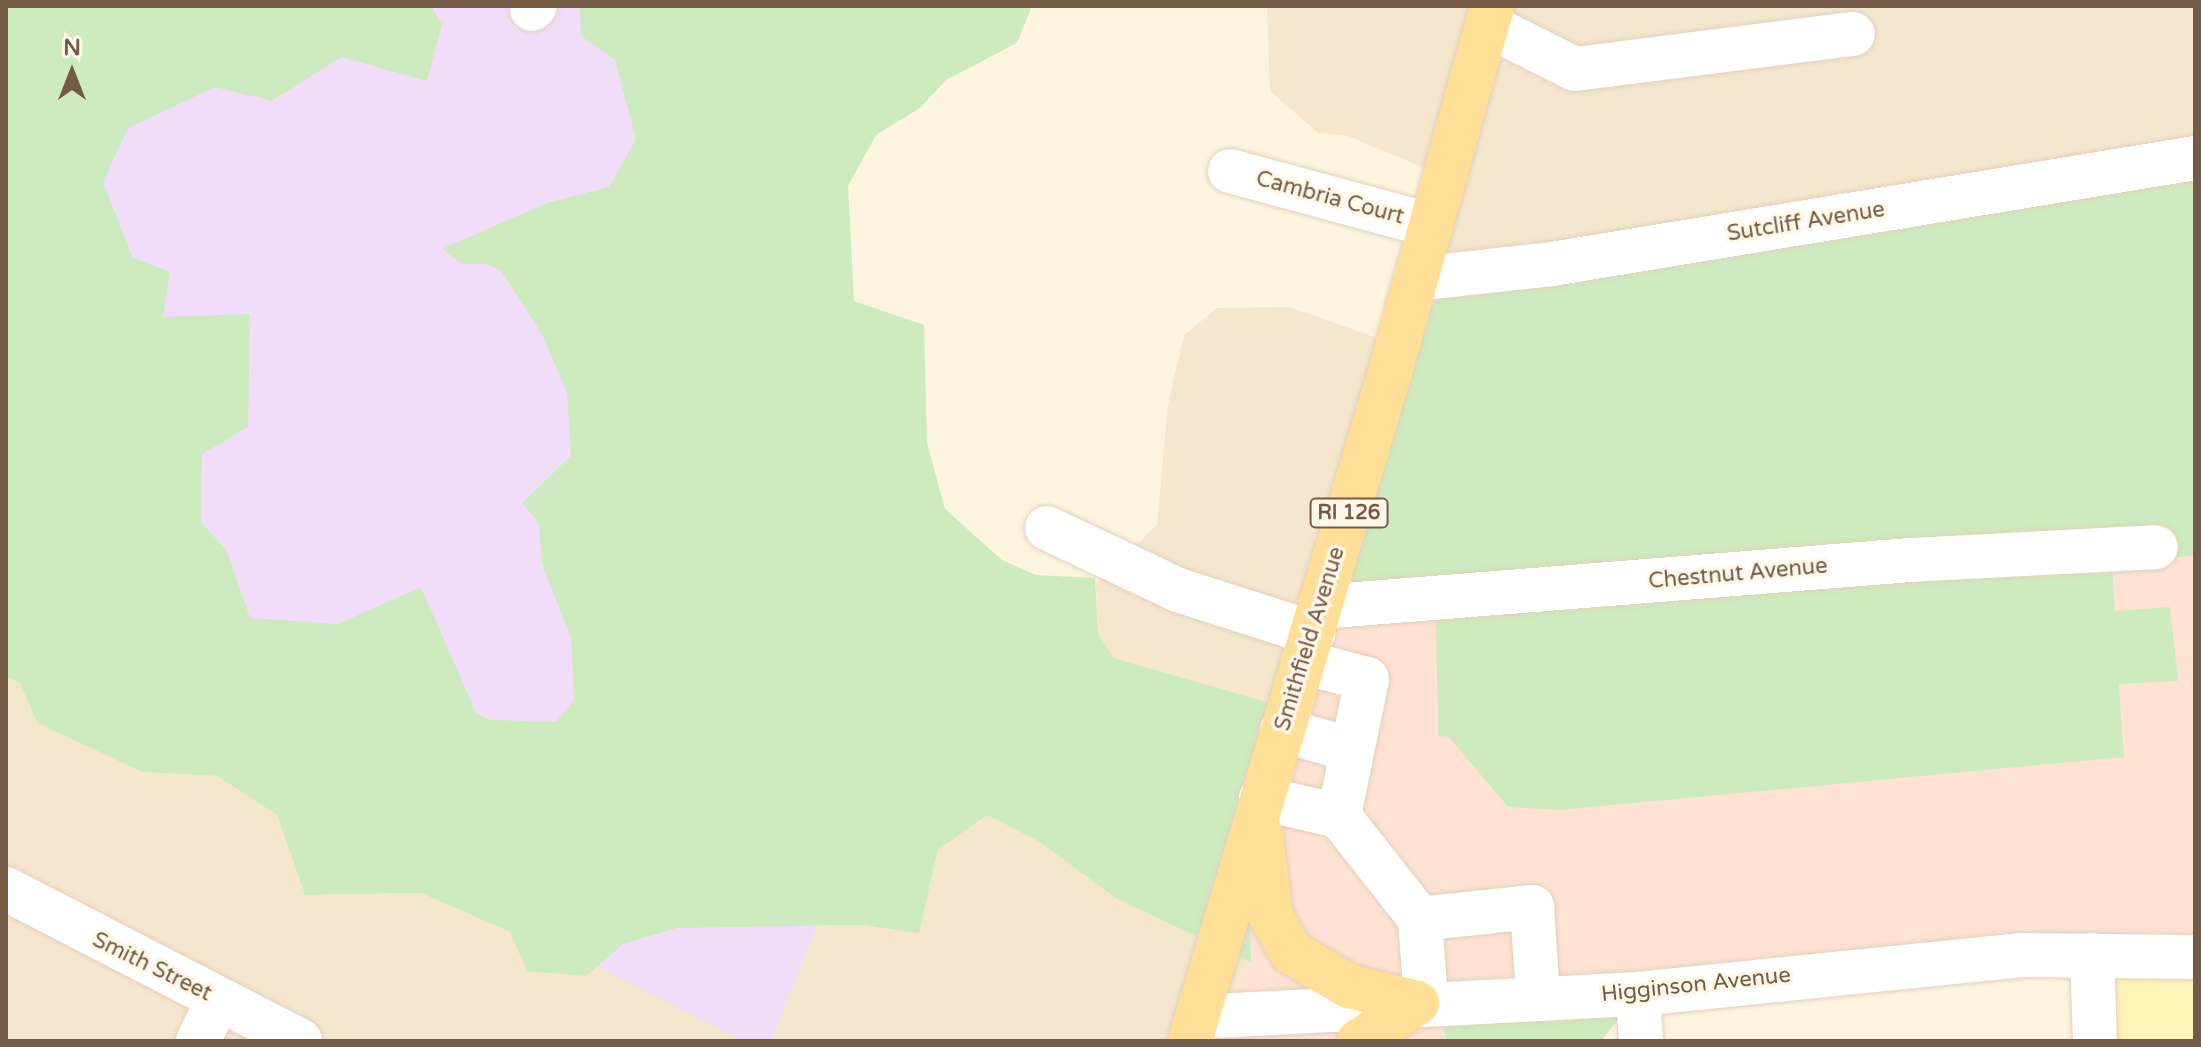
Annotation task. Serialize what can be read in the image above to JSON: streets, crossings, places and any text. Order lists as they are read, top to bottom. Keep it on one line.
{"streets":{"main road":["RI 126","Smithfield Avenue"],"street":["Cambria Court","Sutcliff Avenue","Chestnut Avenue","Smith Street","Higginson Avenue"]},"crossings":[["Cambria Court","Smithfield Avenue"],["Sutcliff Avenue","Smithfield Avenue"],["Chestnut Avenue","Smithfield Avenue"],["Smithfield Avenue","Higginson Avenue"]],"north":"top"}
